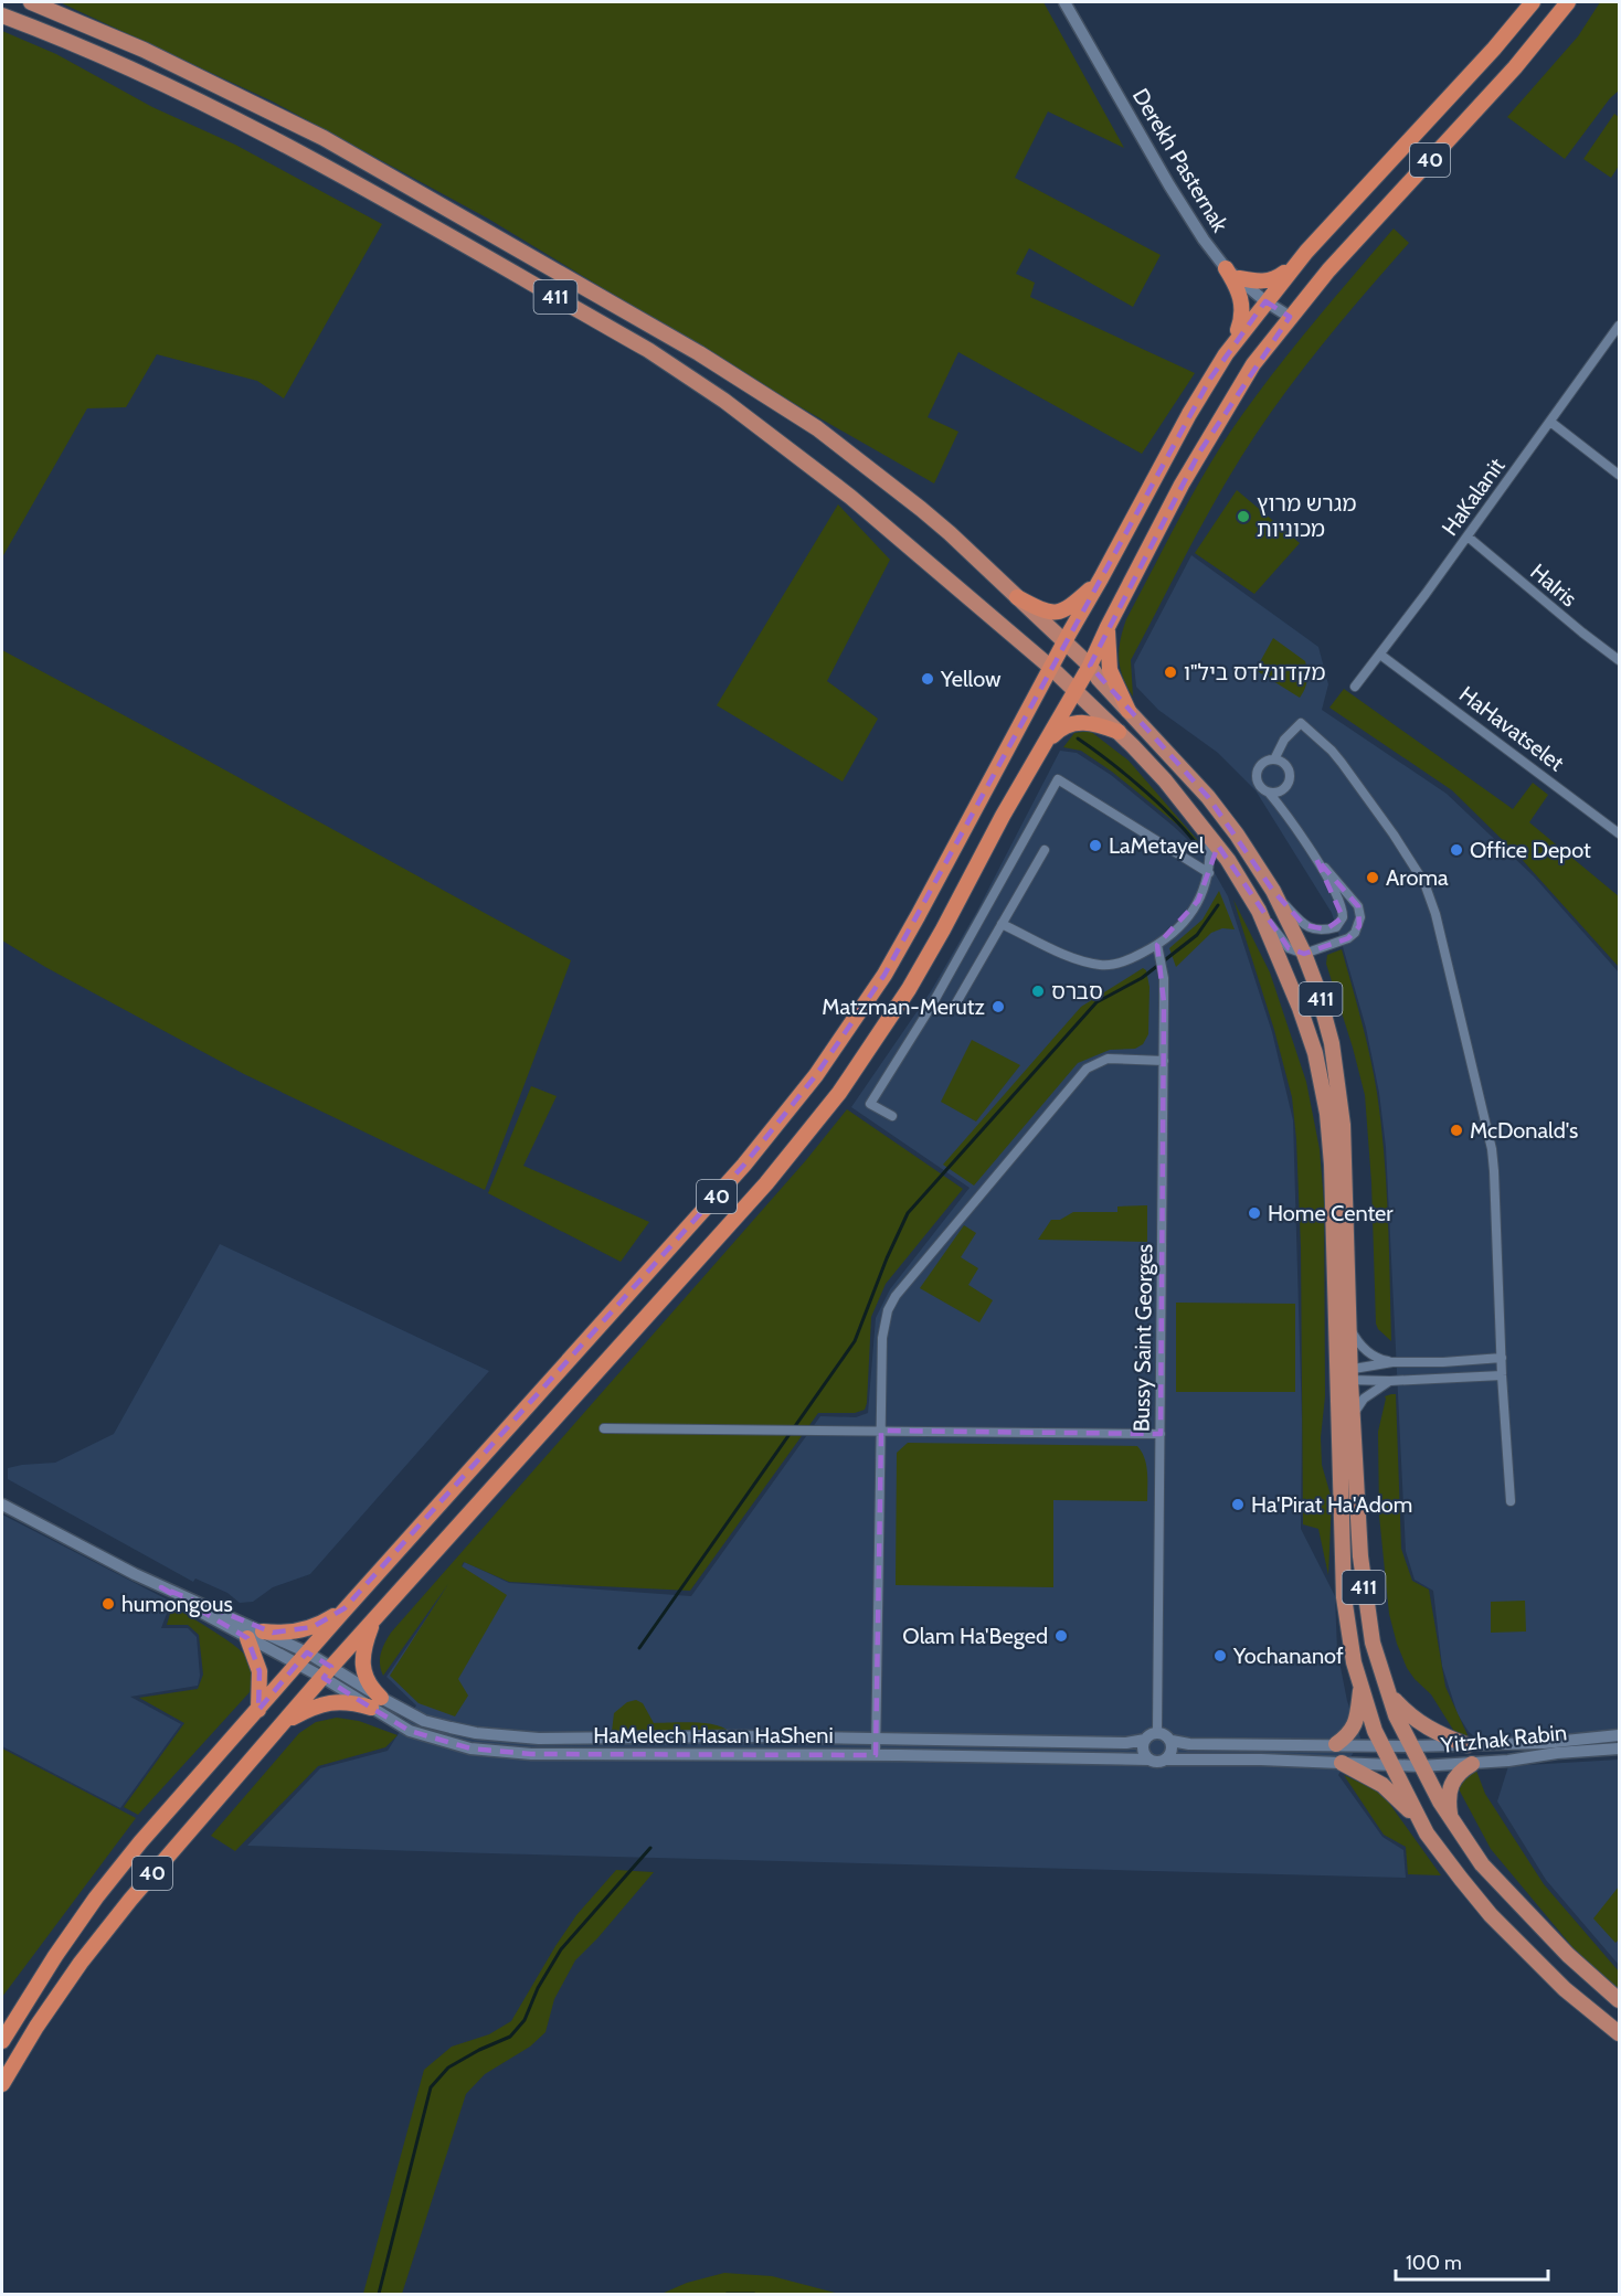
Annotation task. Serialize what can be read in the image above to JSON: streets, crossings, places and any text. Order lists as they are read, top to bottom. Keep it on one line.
{"streets":{"highway":["40"],"main road":["411"],"street":["Derekh Pasternak","HaKalanit","HaIris","HaHavatselet","Bussy Saint Georges","HaMelech Hasan HaSheni","Yitzhak Rabin"]},"crossings":[["Derekh Pasternak","40"],["40","411"],["40","HaMelech Hasan HaSheni"],["411","Yitzhak Rabin"],["HaKalanit","HaIris"],["HaKalanit","HaHavatselet"],["Bussy Saint Georges","HaMelech Hasan HaSheni"]],"places":["מגרש מרוץ מכוניות","מקדונלדס ביל\"ו","Yellow","LaMetayel","Office Depot","Aroma","סברס","Matzman-Merutz","McDonald's","Home Center","Ha'Pirat Ha'Adom","humongous","Olam Ha'Beged","Yochananof"],"scale_bar":"100 m"}
